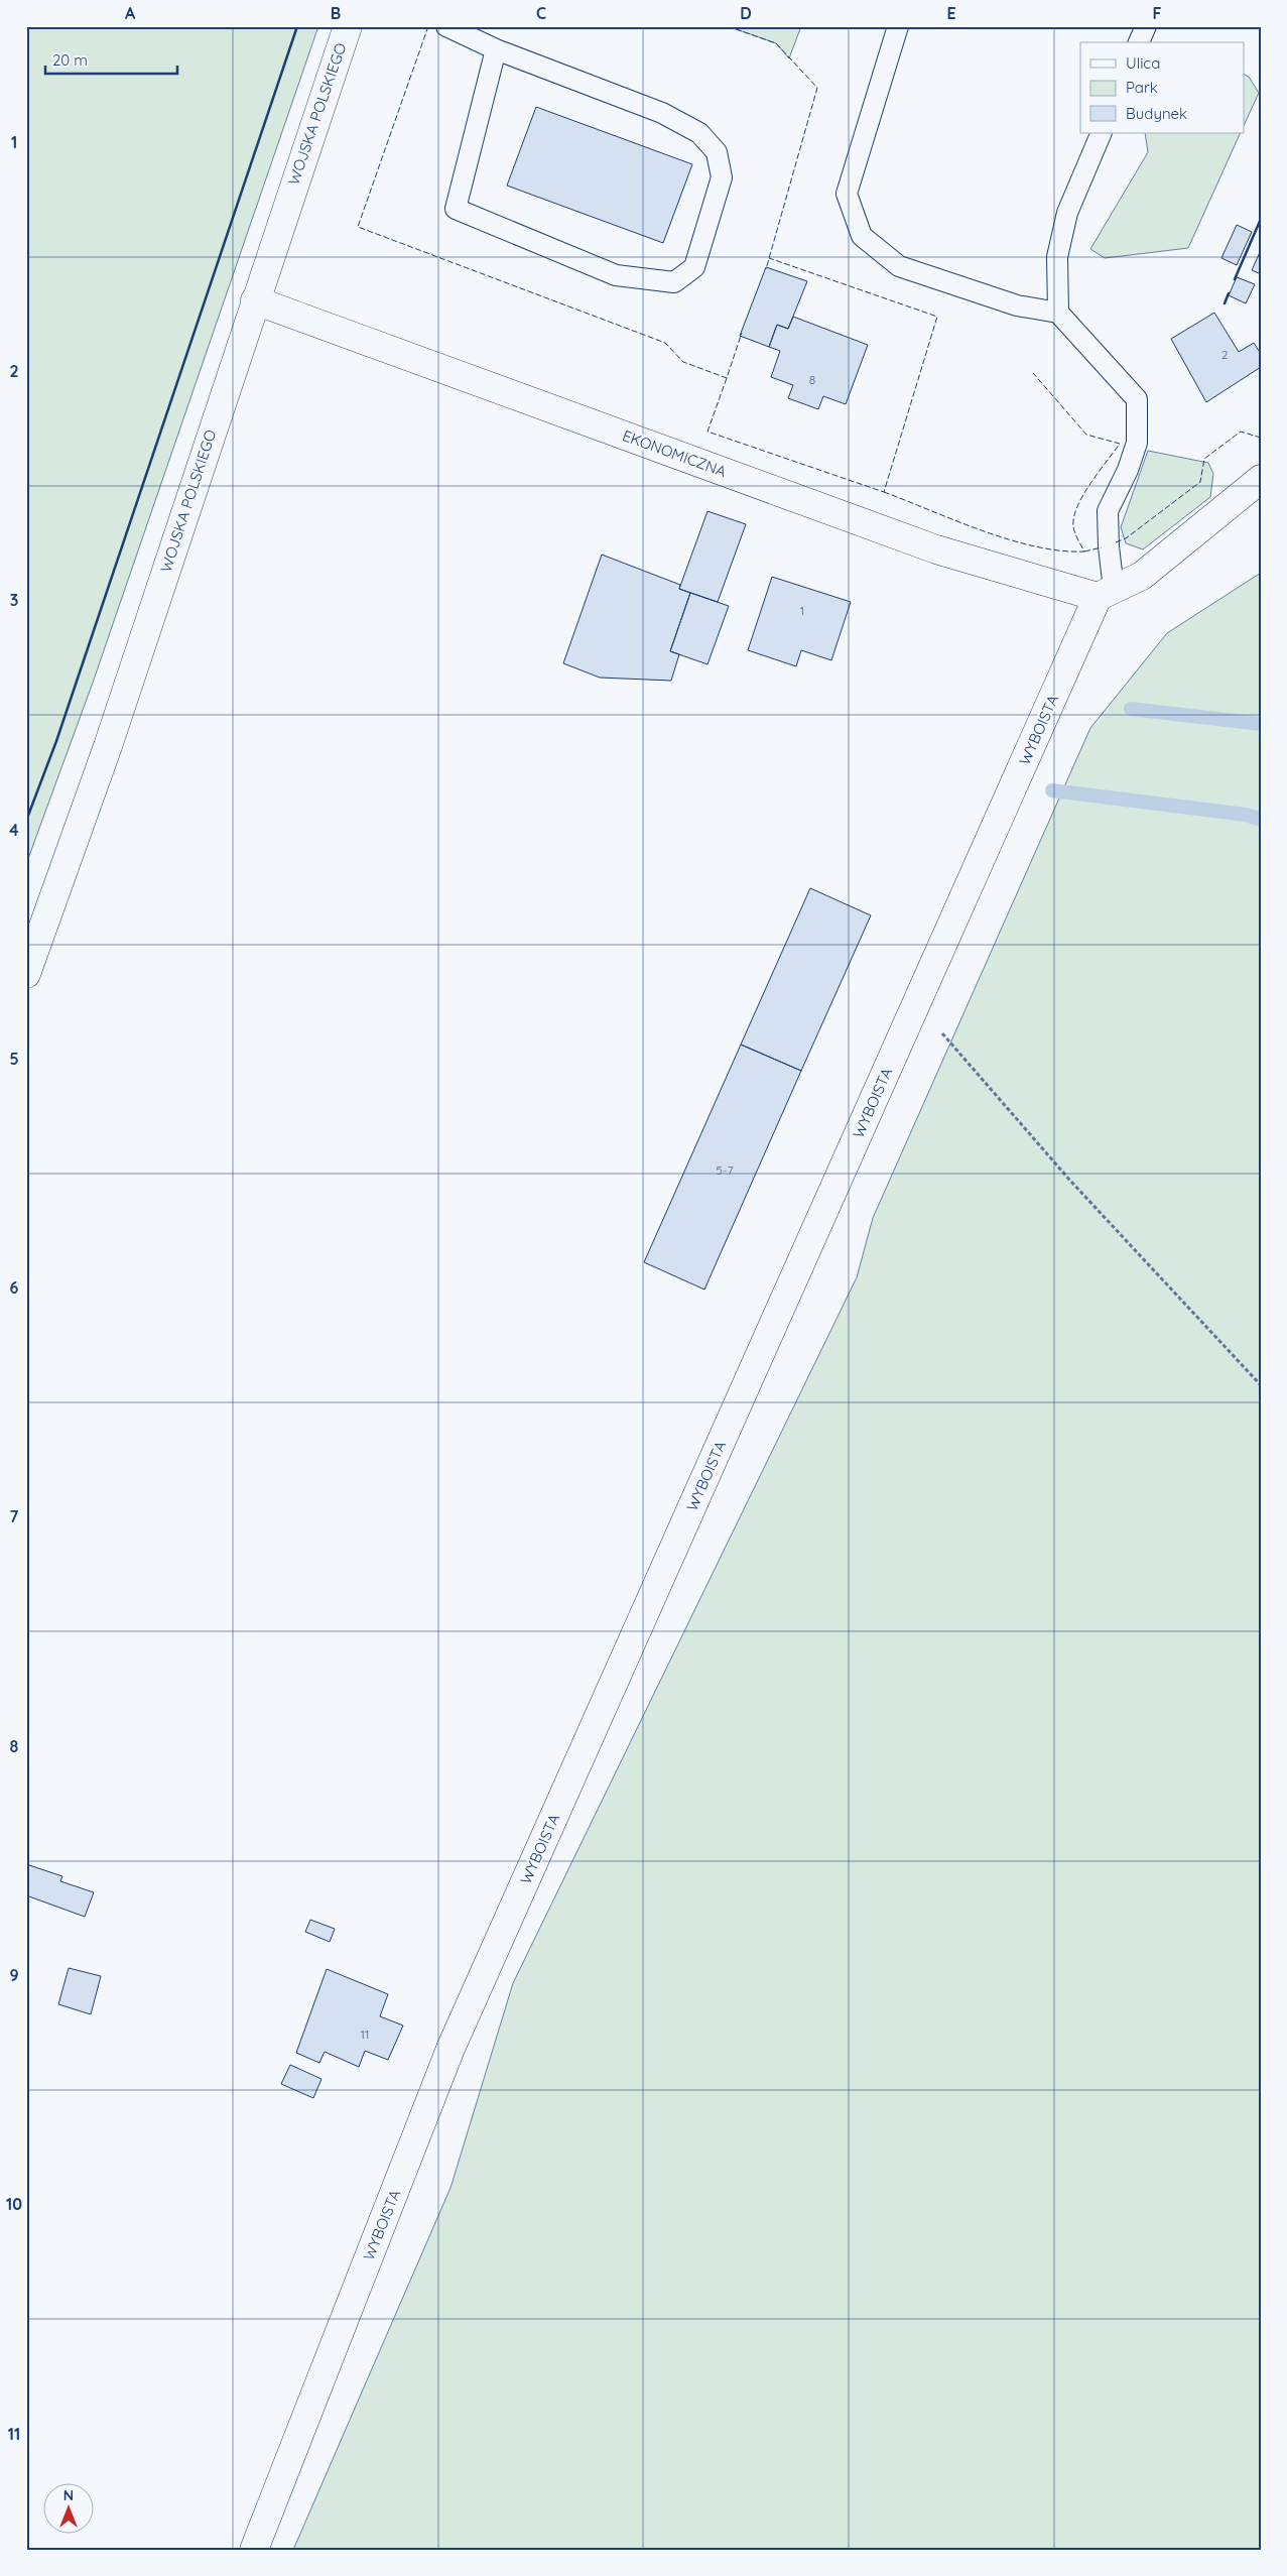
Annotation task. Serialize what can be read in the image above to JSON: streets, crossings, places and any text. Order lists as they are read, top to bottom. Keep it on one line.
{"streets":{"street":["WOJSKA POLSKIEGO","EKONOMICZNA","WYBOISTA"]},"crossings":[["WOJSKA POLSKIEGO","EKONOMICZNA"],["EKONOMICZNA","WYBOISTA"]],"house_numbers":["2","8","1","5-7","11"],"legend":["Ulica","Park","Budynek"],"scale_bar":"20 m","north":"top","grid":{"columns":["A","B","C","D","E","F"],"rows":["1","2","3","4","5","6","7","8","9","10","11"]}}
